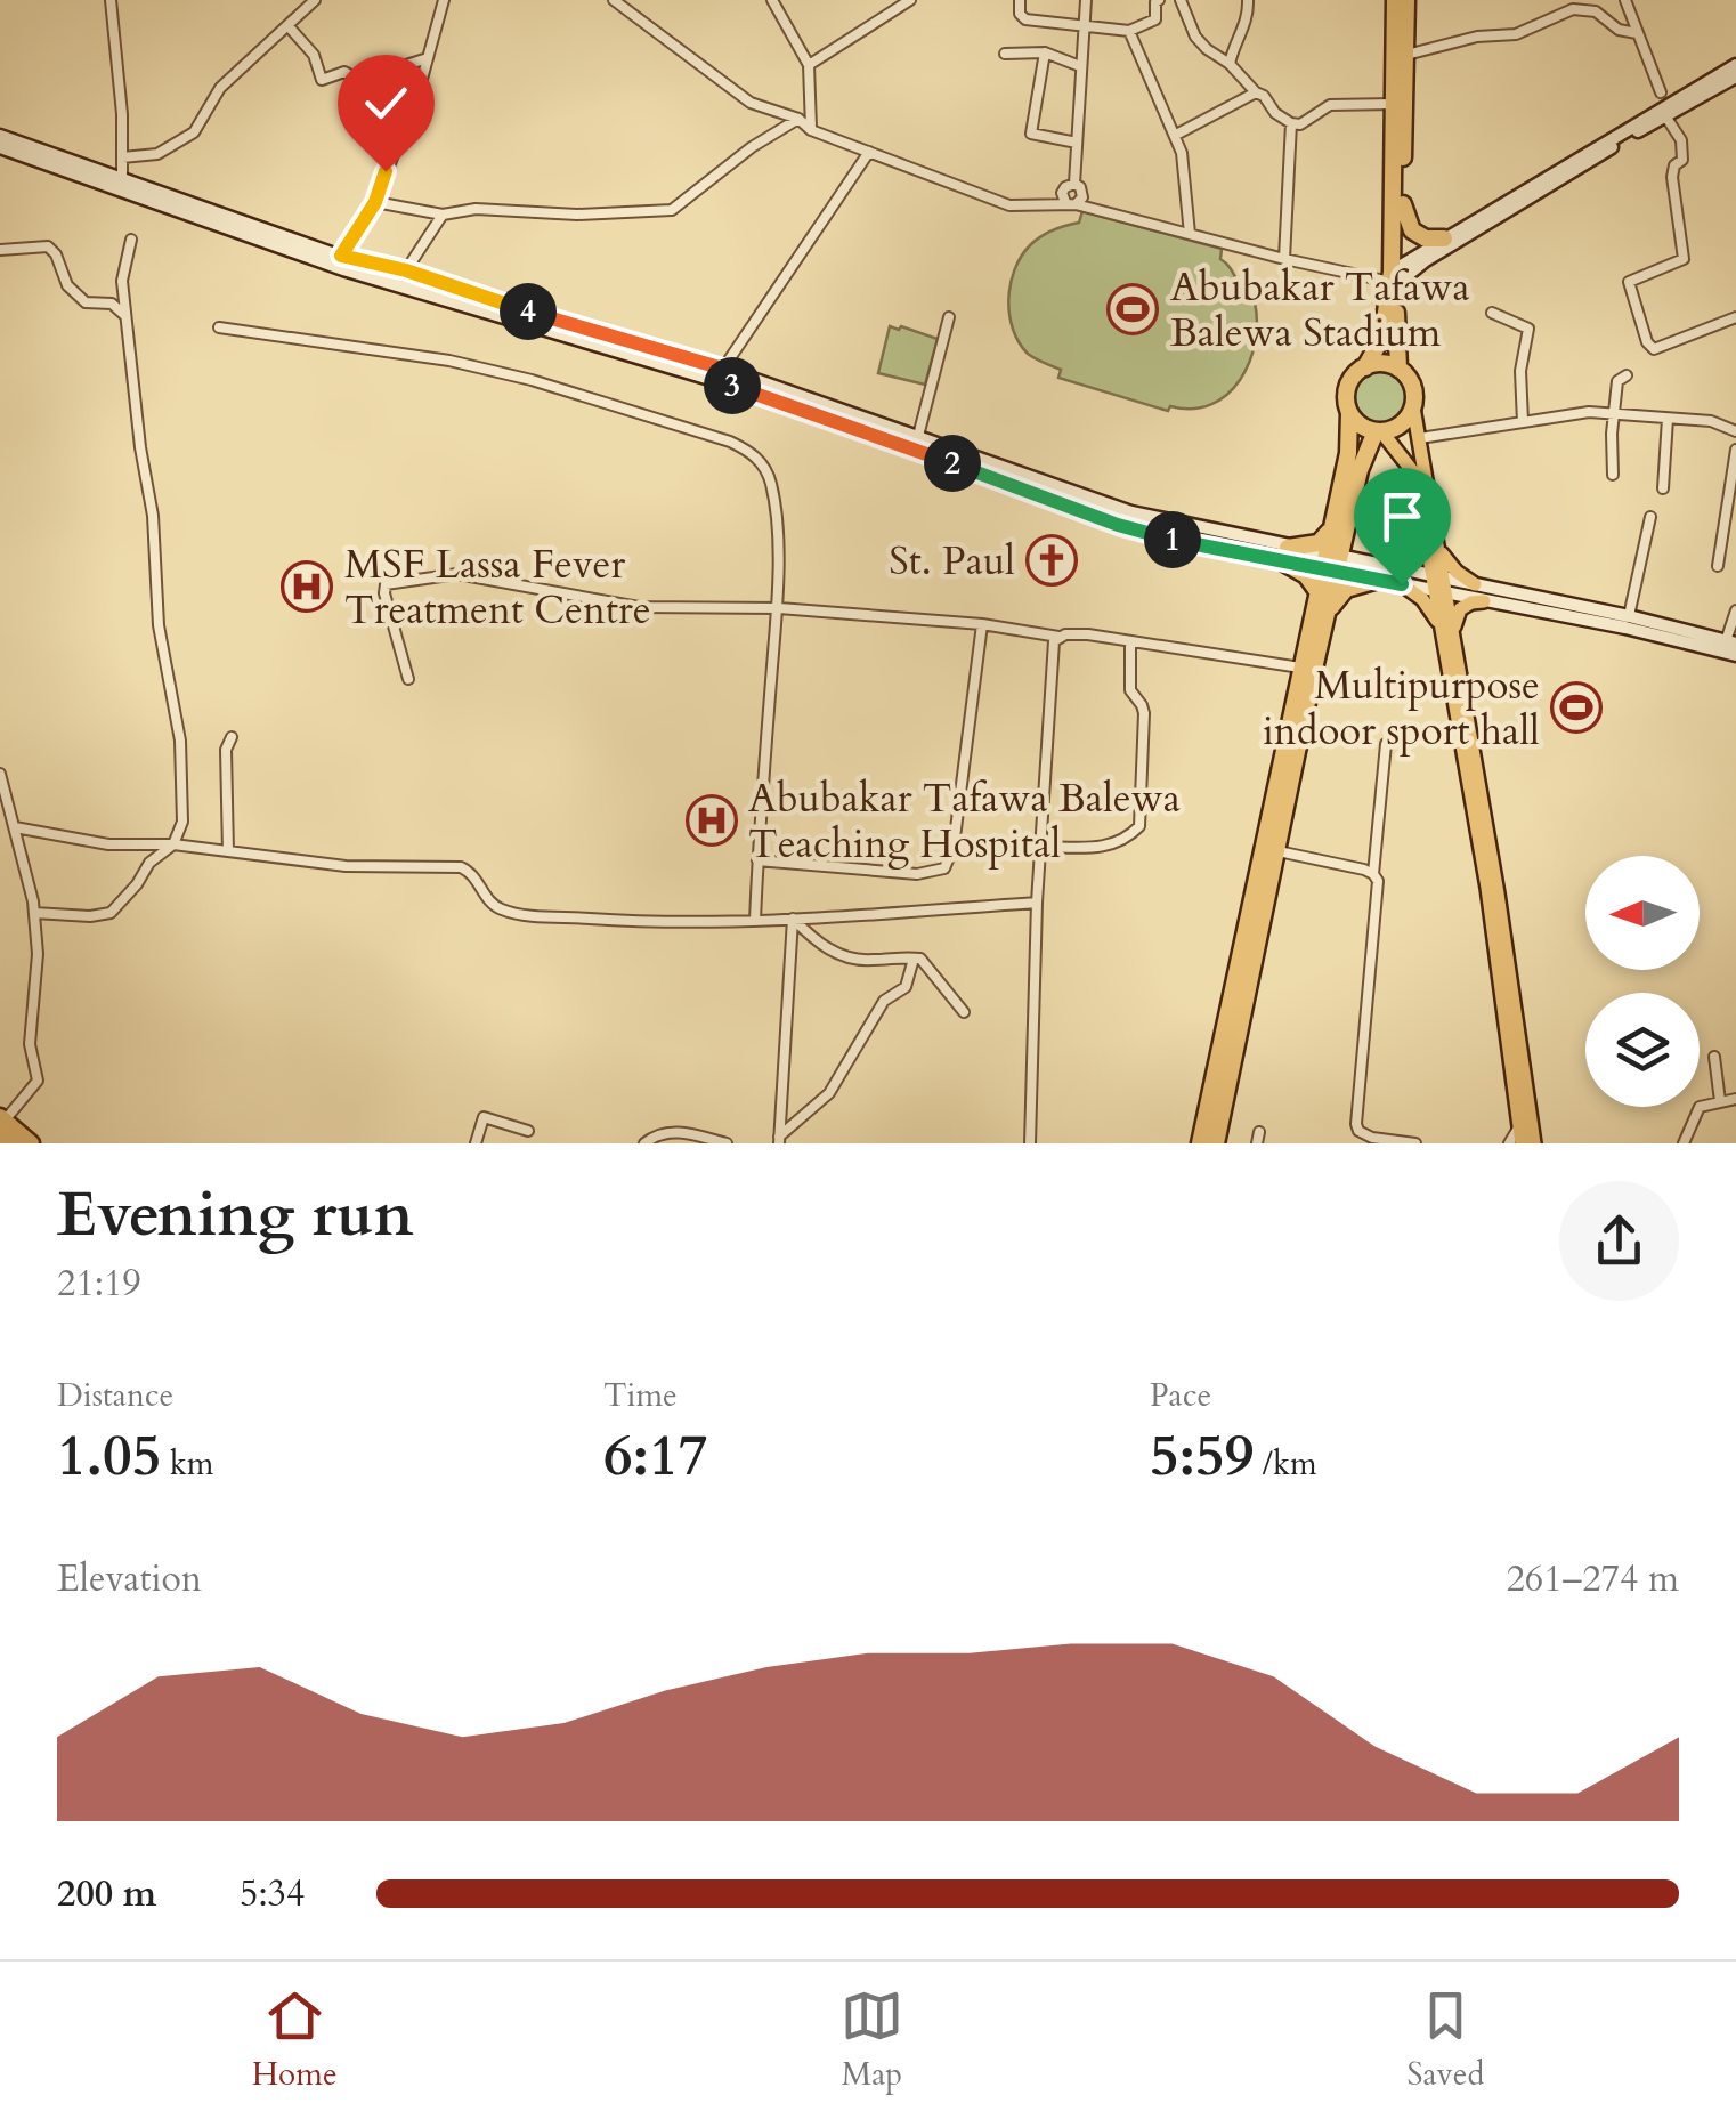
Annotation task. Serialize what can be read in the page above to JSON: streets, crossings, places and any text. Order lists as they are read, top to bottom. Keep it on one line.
{"places":{"sports":["Abubakar Tafawa Balewa Stadium","Multipurpose indoor sport hall"],"church":["St. Paul"],"hospital":["MSF Lassa Fever Treatment Centre","Abubakar Tafawa Balewa Teaching Hospital"]},"north":"left","page":{"pins":["4","3","2","1"],"heading":["Evening run","21:19"],"stats":[["Distance","1.05 km"],["Time","6:17"],["Pace","5:59 /km"]],"chart":["Elevation","261–274 m"],"list":[{"name":"200 m","note":"5:34"}],"tabs":["Home","Map","Saved"]}}
